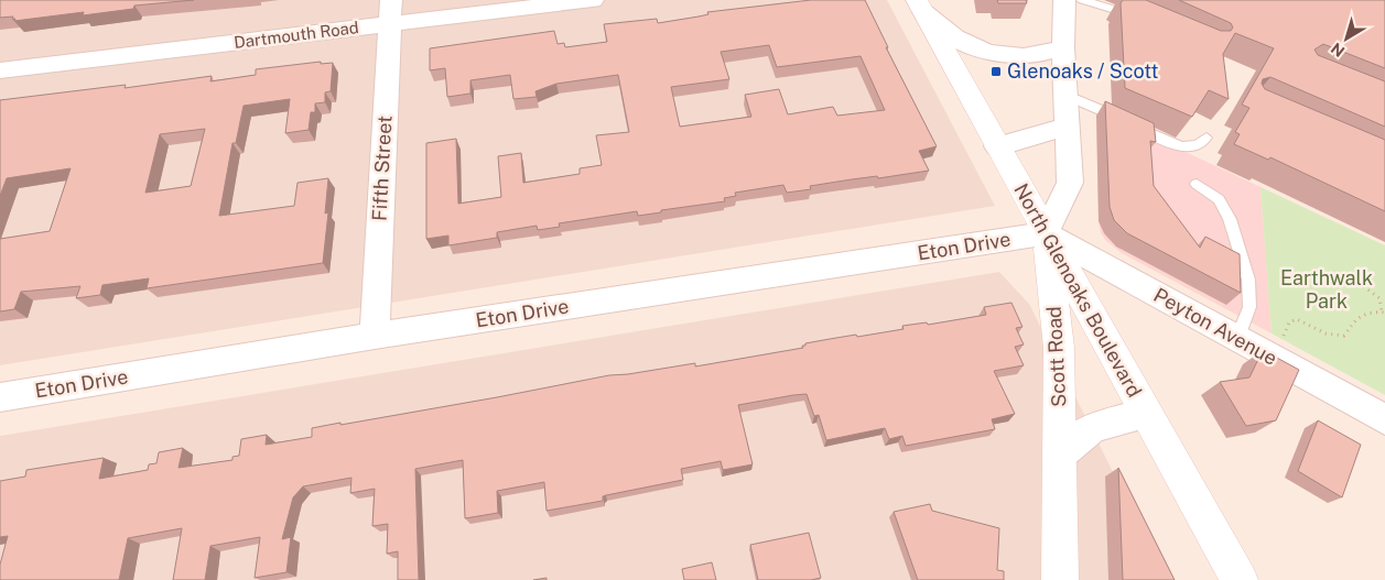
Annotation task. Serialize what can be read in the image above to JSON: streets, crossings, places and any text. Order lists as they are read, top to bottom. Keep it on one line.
{"streets":{"main road":["North Glenoaks Boulevard","Scott Road"],"street":["Dartmouth Road","Fifth Street","Eton Drive","Peyton Avenue"]},"crossings":[["Dartmouth Road","Fifth Street"],["Fifth Street","Eton Drive"],["Eton Drive","North Glenoaks Boulevard"],["Eton Drive","Peyton Avenue"],["Eton Drive","Scott Road"],["North Glenoaks Boulevard","Peyton Avenue"],["North Glenoaks Boulevard","Scott Road"],["Peyton Avenue","Scott Road"]],"parks":["Earthwalk Park"],"places":{"transit":["Glenoaks / Scott"]},"north":"bottom left"}
